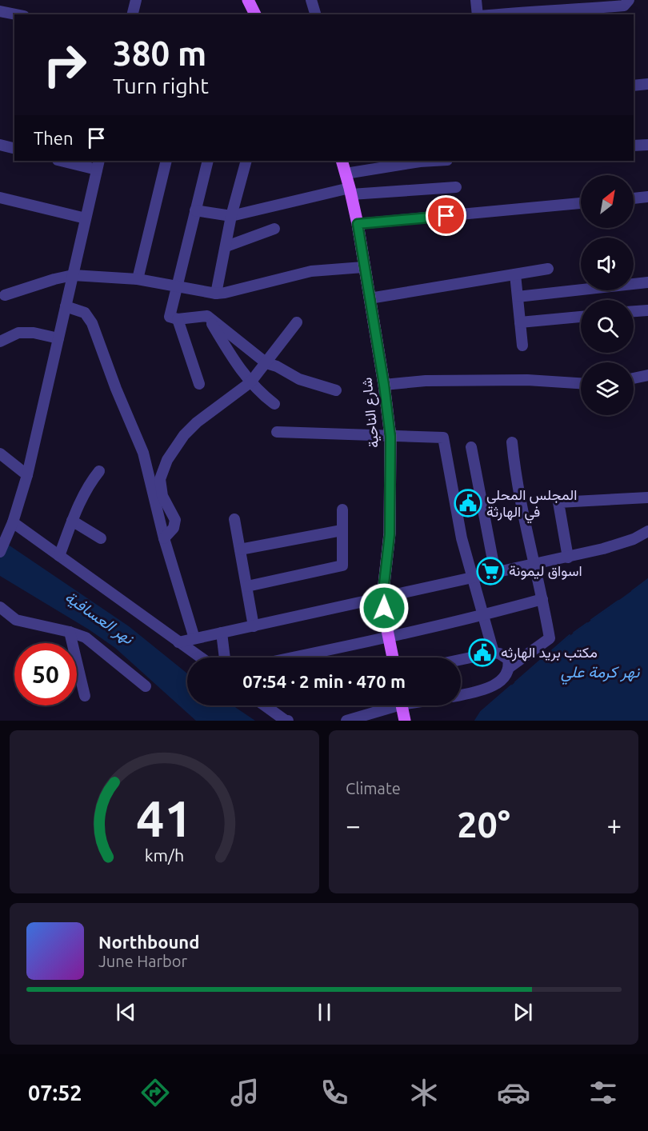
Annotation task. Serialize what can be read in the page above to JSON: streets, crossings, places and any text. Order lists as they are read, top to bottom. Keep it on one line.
{"streets":{"main road":["شارع الناحية"]},"water":["نهر العسافية","نهر كرمة علي"],"places":{"public building":["المجلس المحلي في الهارثة","مكتب بريد الهارثه"],"supermarket":["اسواق ليمونة"]},"north":"top right","page":{"turn":["380 m","Turn right"],"then":"Then","limit":"50","trip":"07:54 · 2 min · 470 m","tile":"Climate","heat":["−","20°","+"],"song":["Northbound","June Harbor"],"tabs":"07:52","gauge":["41","km/h"]}}
